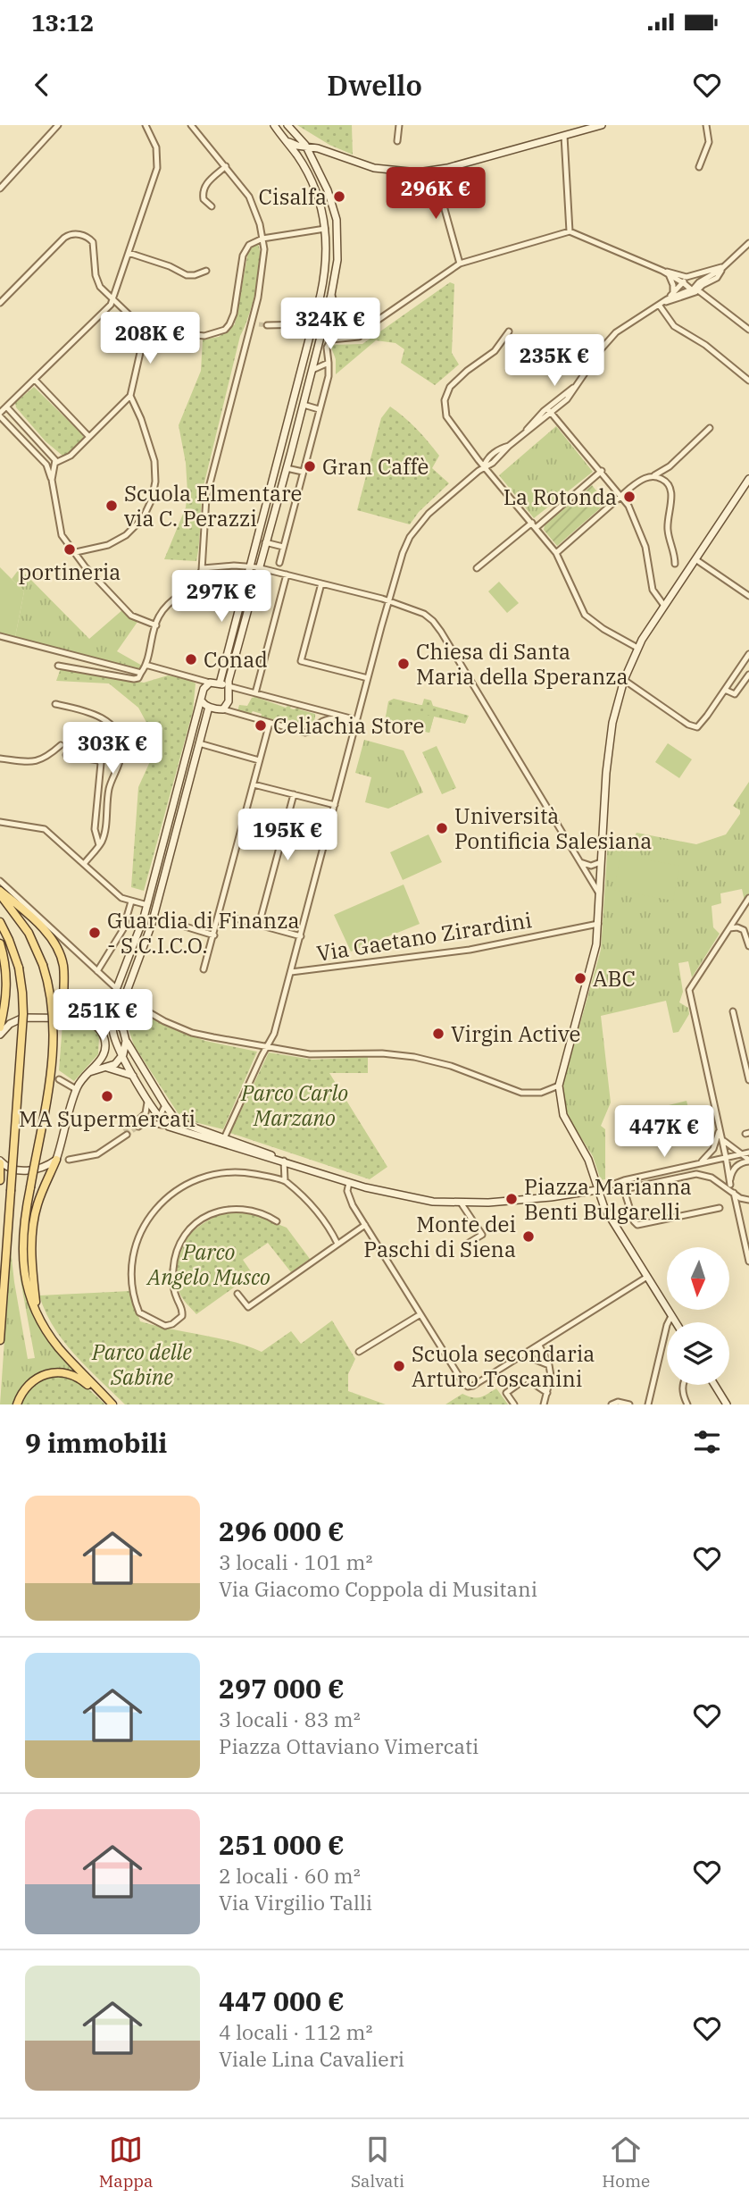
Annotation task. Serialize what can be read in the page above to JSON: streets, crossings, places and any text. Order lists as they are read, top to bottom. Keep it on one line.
{"streets":{"street":["Via Gaetano Zirardini"]},"parks":["Parco Carlo Marzano","Parco Angelo Musco","Parco delle Sabine"],"places":["Cisalfa","Gran Caffè","La Rotonda","Scuola Elmentare via C. Perazzi","portineria","Conad","Chiesa di Santa Maria della Speranza","Celiachia Store","Università Pontificia Salesiana","Guardia di Finanza - S.C.I.C.O.","ABC","Virgin Active","MA Supermercati","Piazza Marianna Benti Bulgarelli","Monte dei Paschi di Siena","Scuola secondaria Arturo Toscanini"],"north":"bottom","page":{"status":"13:12","header":"Dwello","price":["296K €","324K €","208K €","235K €","297K €","303K €","195K €","251K €","447K €"],"heading":"9 immobili","list":[{"name":"296 000 €","note":"3 locali · 101 m² · Via Giacomo Coppola di Musitani"},{"name":"297 000 €","note":"3 locali · 83 m² · Piazza Ottaviano Vimercati"},{"name":"251 000 €","note":"2 locali · 60 m² · Via Virgilio Talli"},{"name":"447 000 €","note":"4 locali · 112 m² · Viale Lina Cavalieri"}],"tabs":["Mappa","Salvati","Home"]}}
